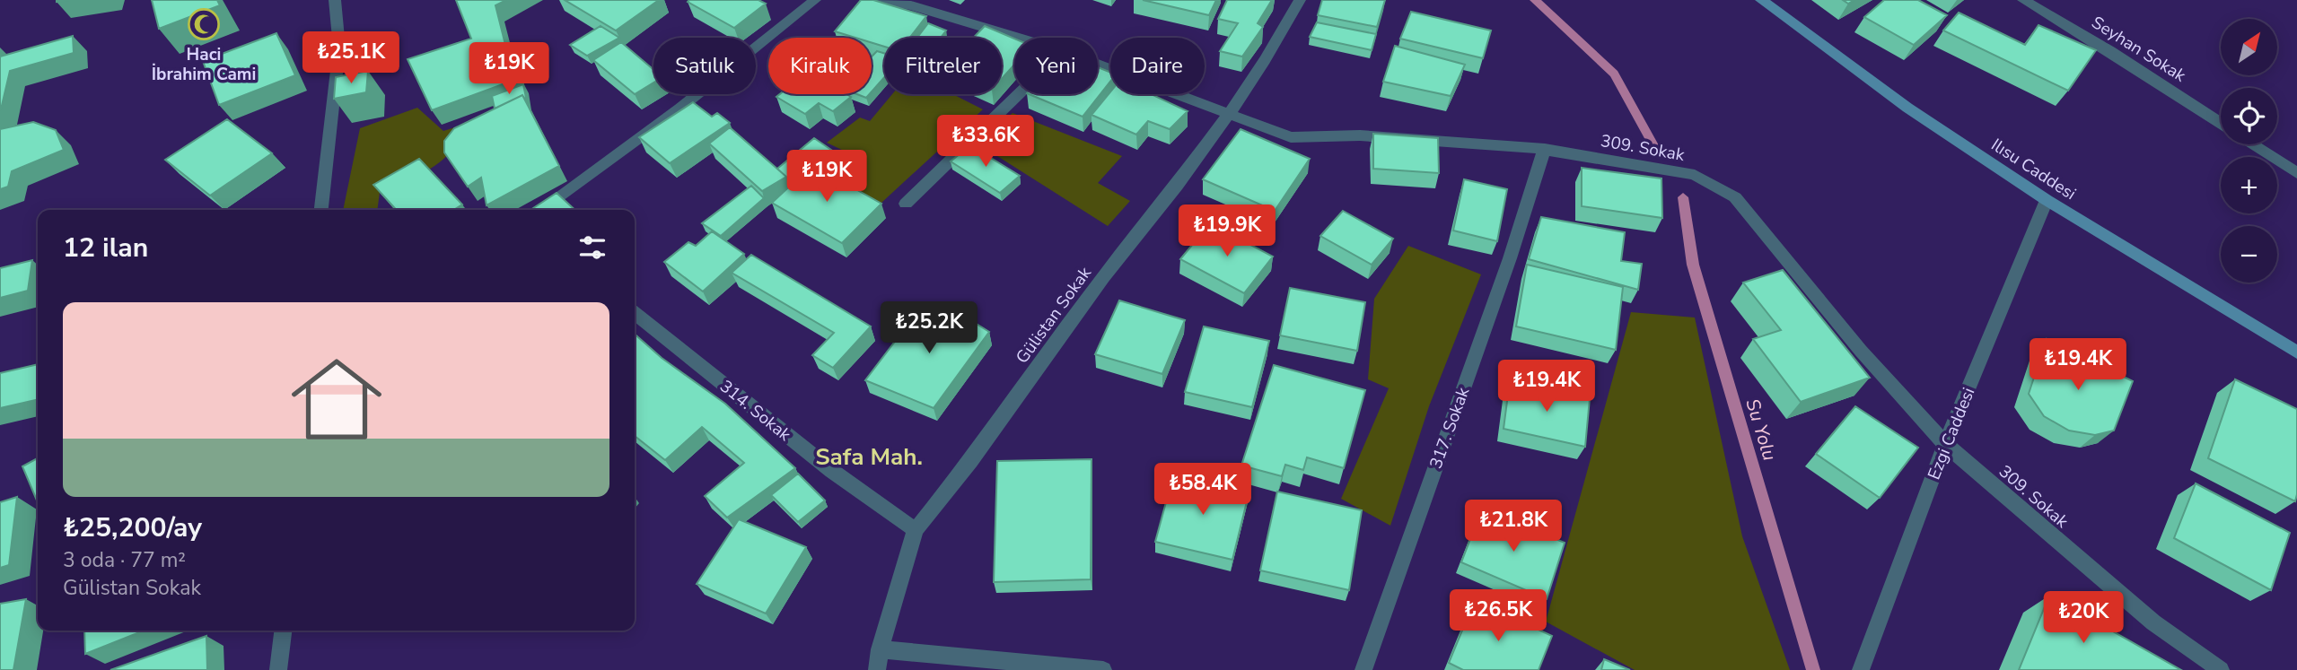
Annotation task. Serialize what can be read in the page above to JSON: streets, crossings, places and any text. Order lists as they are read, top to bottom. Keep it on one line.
{"streets":{"main road":["Ilısu Caddesi"],"street":["Seyhan Sokak","309. Sokak","Gülistan Sokak","314. Sokak","317. Sokak","Ezgi Caddesi"]},"crossings":[["309. Sokak","Gülistan Sokak"],["309. Sokak","317. Sokak"],["309. Sokak","Ezgi Caddesi"],["Ilısu Caddesi","Ezgi Caddesi"],["Gülistan Sokak","314. Sokak"]],"districts":["Safa Mah."],"water":["Su Yolu"],"places":{"mosque":["Haci İbrahim Cami"]},"north":"top right","page":{"map_buttons":["+","−"],"price":["₺25.1K","₺19K","₺33.6K","₺19K","₺19.9K","₺25.2K","₺19.4K","₺19.4K","₺58.4K","₺21.8K","₺26.5K","₺20K"],"chip":["Satılık","Kiralık","Filtreler","Yeni","Daire"],"heading":"12 ilan","list":[{"name":"₺25,200/ay","note":"3 oda · 77 m² · Gülistan Sokak"}]}}
